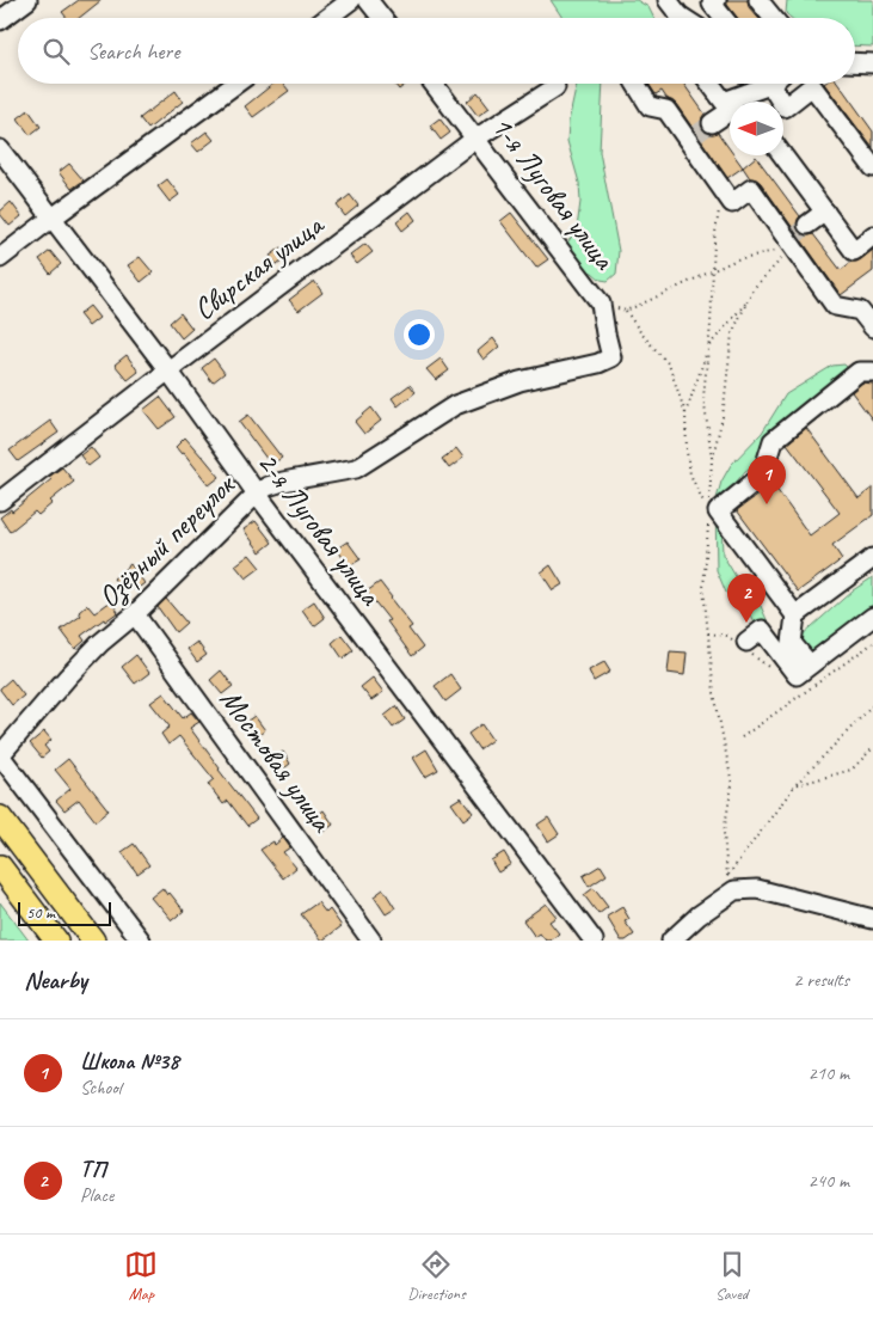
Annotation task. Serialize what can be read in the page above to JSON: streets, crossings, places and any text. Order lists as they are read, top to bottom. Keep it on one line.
{"streets":{"street":["1-я Луговая улица","Свирская улица","2-я Луговая улица","Озёрный переулок","Мостовая улица"]},"crossings":[["1-я Луговая улица","Свирская улица"],["1-я Луговая улица","Озёрный переулок"],["Свирская улица","2-я Луговая улица"],["2-я Луговая улица","Озёрный переулок"],["Озёрный переулок","Мостовая улица"]],"scale_bar":"50 m","north":"left","page":{"search":"Search here","pins":["1","2"],"scale":"50 m","heading":["Nearby","2 results"],"list":[{"mark":"1","name":"Школа №38","note":"School","value":"210 m"},{"mark":"2","name":"ТП","note":"Place","value":"240 m"}],"nav":["Map","Directions","Saved"]}}
